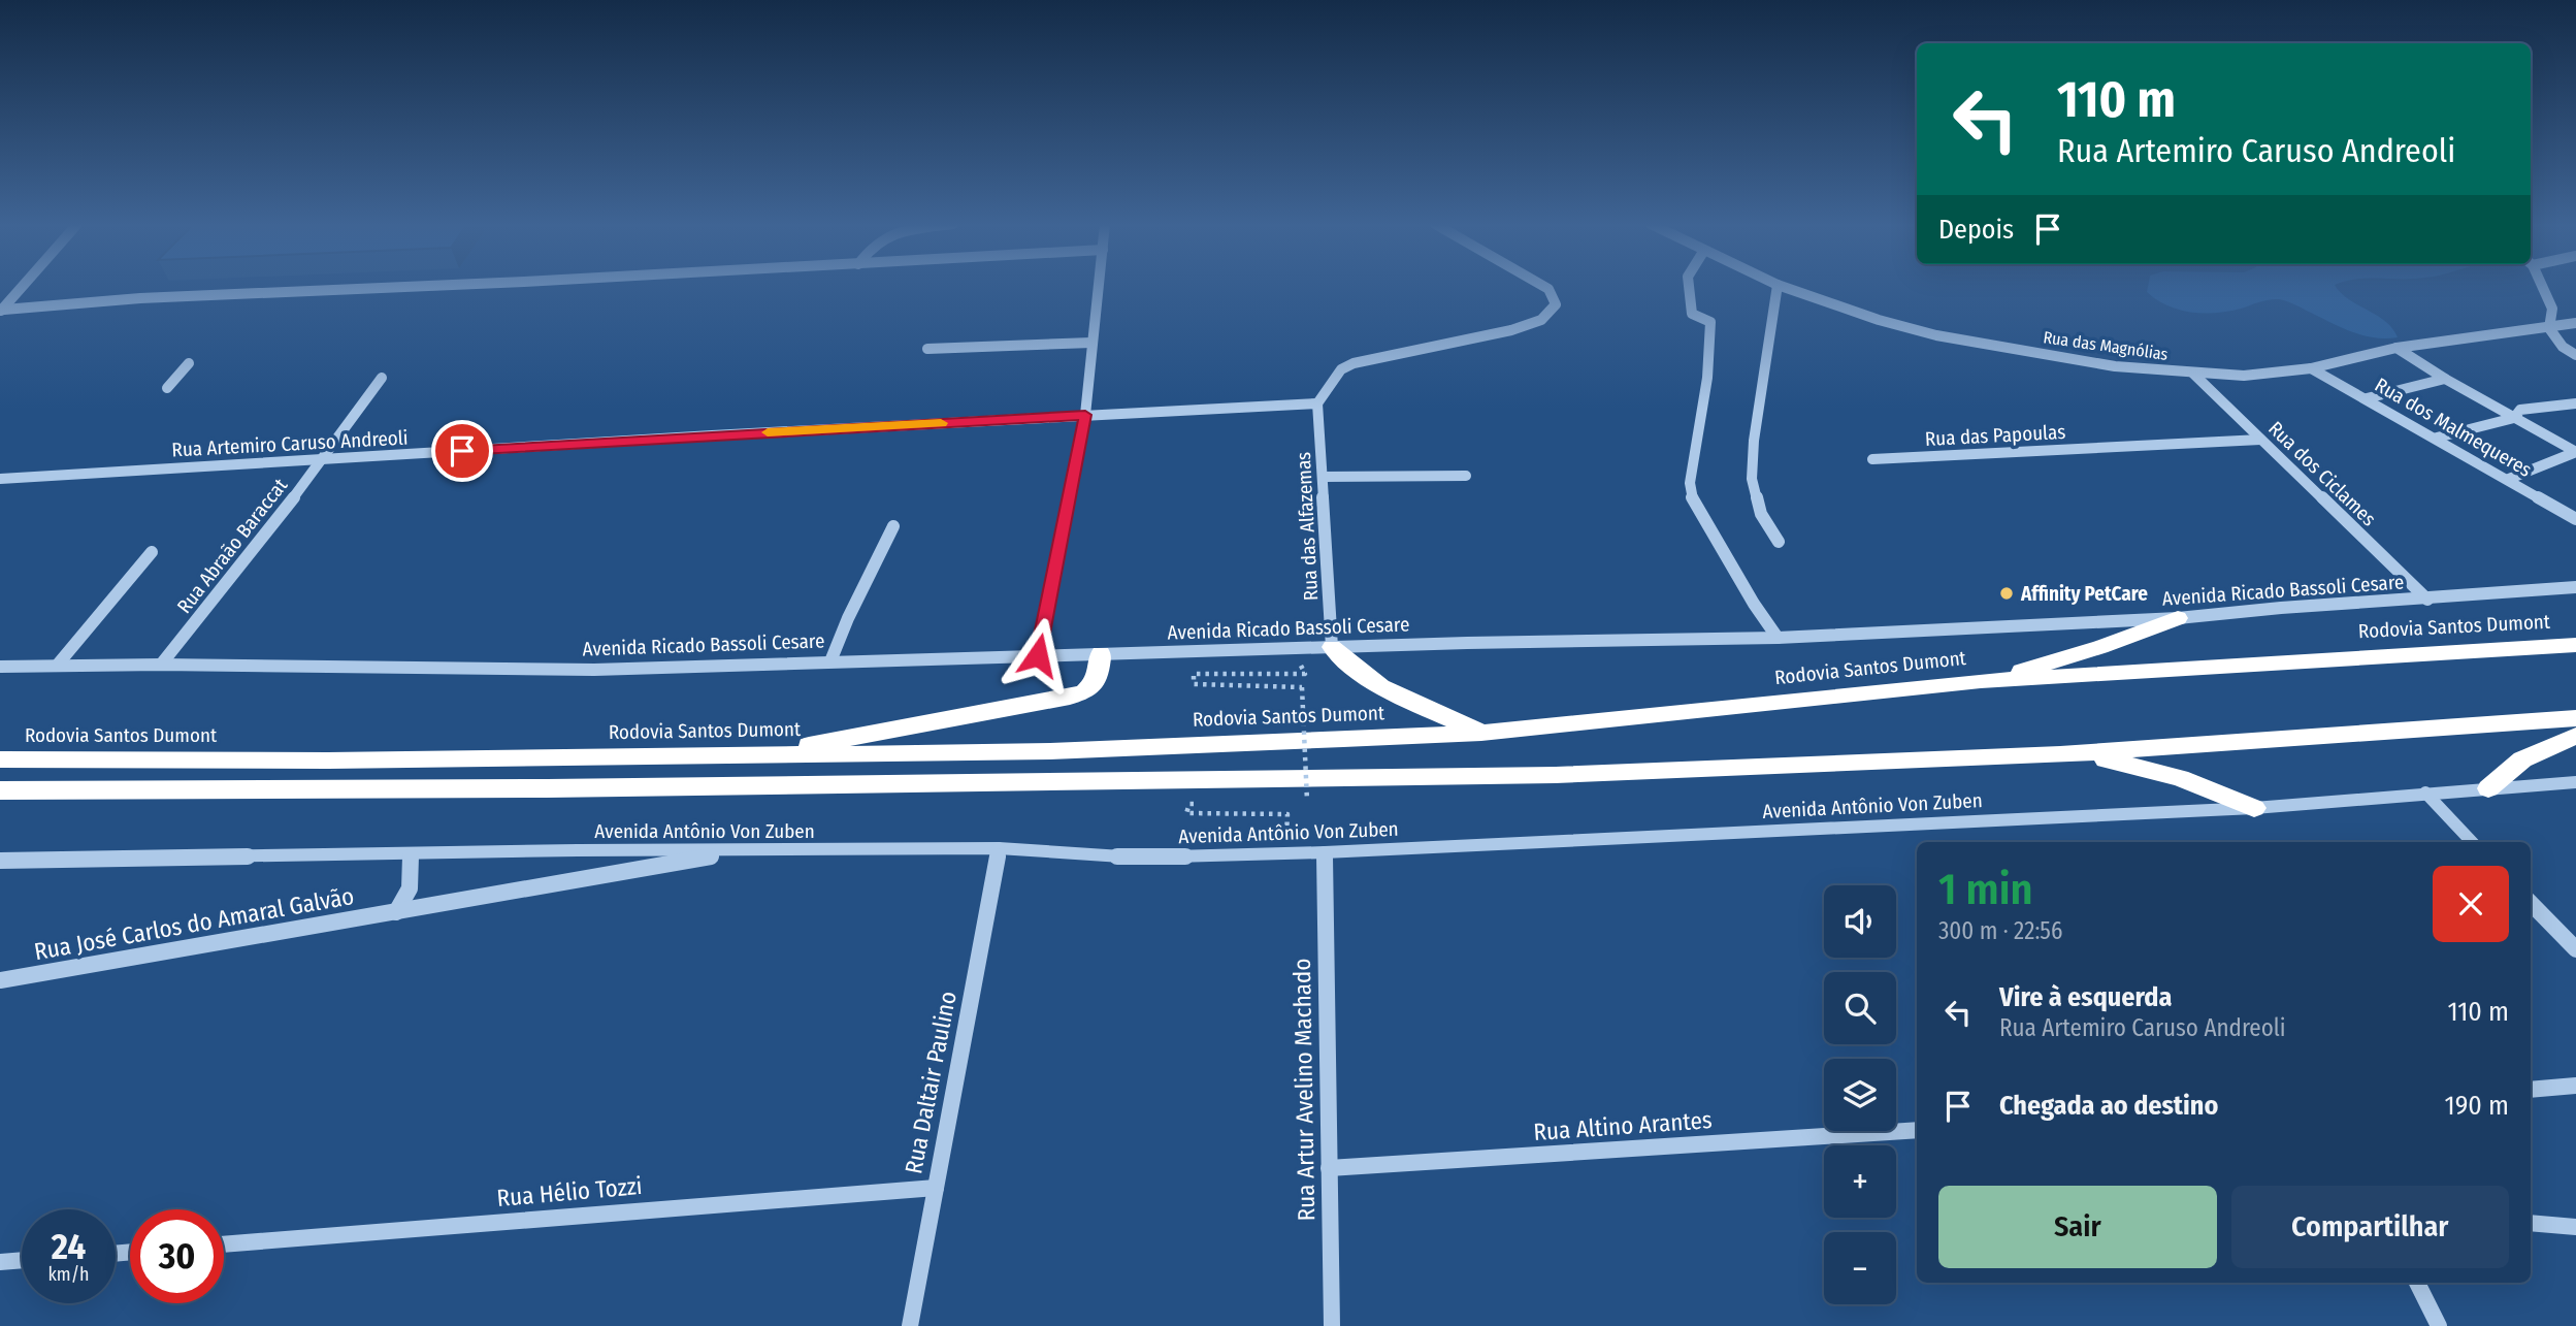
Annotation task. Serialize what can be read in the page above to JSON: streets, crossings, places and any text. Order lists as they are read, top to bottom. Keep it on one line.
{"streets":{"highway":["Rodovia Santos Dumont"],"street":["Rua das Magnólias","Rua dos Malmequeres","Rua das Papoulas","Rua Artemiro Caruso Andreoli","Rua dos Ciclames","Rua das Alfazemas","Rua Abraão Baraccat","Avenida Ricado Bassoli Cesare","Avenida Antônio Von Zuben","Rua José Carlos do Amaral Galvão","Rua Daltair Paulino","Rua Artur Avelino Machado","Rua Altino Arantes","Rua Hélio Tozzi"]},"crossings":[["Rua das Magnólias","Rua dos Malmequeres"],["Rua das Magnólias","Rua dos Ciclames"],["Rua das Papoulas","Rua dos Ciclames"],["Rua Artemiro Caruso Andreoli","Rua das Alfazemas"],["Rua Artemiro Caruso Andreoli","Rua Abraão Baraccat"],["Rua dos Ciclames","Avenida Ricado Bassoli Cesare"],["Rua das Alfazemas","Avenida Ricado Bassoli Cesare"],["Rua Abraão Baraccat","Avenida Ricado Bassoli Cesare"],["Avenida Antônio Von Zuben","Rua José Carlos do Amaral Galvão"],["Avenida Antônio Von Zuben","Rua Daltair Paulino"],["Avenida Antônio Von Zuben","Rua Artur Avelino Machado"],["Rua Daltair Paulino","Rua Hélio Tozzi"],["Rua Artur Avelino Machado","Rua Altino Arantes"]],"places":["Affinity PetCare"],"page":{"turn":["110 m","Rua Artemiro Caruso Andreoli"],"then":"Depois","heading":["1 min","300 m · 22:56"],"map_buttons":["+","−"],"list":[{"name":"Vire à esquerda","note":"Rua Artemiro Caruso Andreoli","value":"110 m"},{"name":"Chegada ao destino","value":"190 m"}],"buttons":["Sair","Compartilhar"],"speed":"24 km/h","limit":"30"}}
